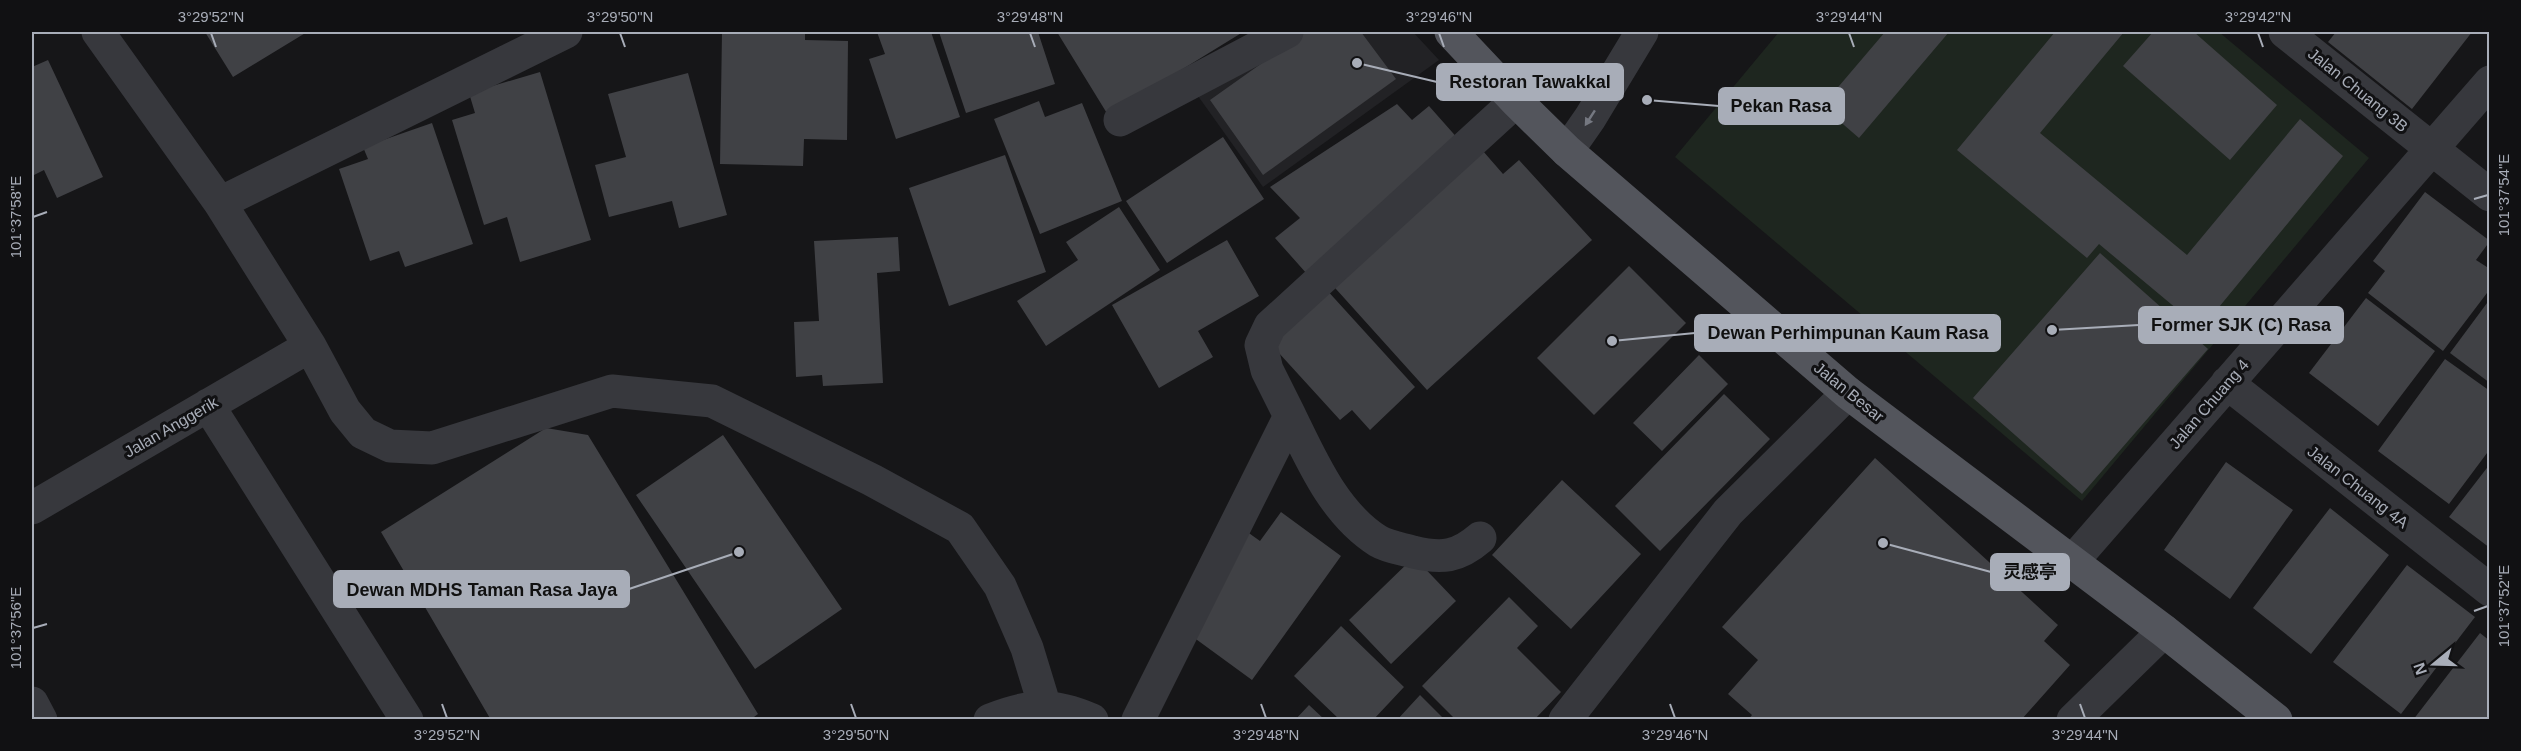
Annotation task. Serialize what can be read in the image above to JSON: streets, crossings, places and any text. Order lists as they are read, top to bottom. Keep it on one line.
{"streets":{"main road":["Jalan Besar"],"street":["Jalan Chuang 3B","Jalan Chuang 4","Jalan Anggerik","Jalan Chuang 4A"]},"crossings":[["Jalan Chuang 3B","Jalan Chuang 4"],["Jalan Besar","Jalan Chuang 4"],["Jalan Chuang 4","Jalan Chuang 4A"]],"places":["Restoran Tawakkal","Pekan Rasa","Former SJK (C) Rasa","Dewan Perhimpunan Kaum Rasa","灵感亭","Dewan MDHS Taman Rasa Jaya"],"north":"left","coordinates":["3°29'52\"N","3°29'50\"N","3°29'48\"N","3°29'46\"N","3°29'44\"N","3°29'42\"N","101°37'54\"E","101°37'58\"E","101°37'52\"E","101°37'56\"E"]}
